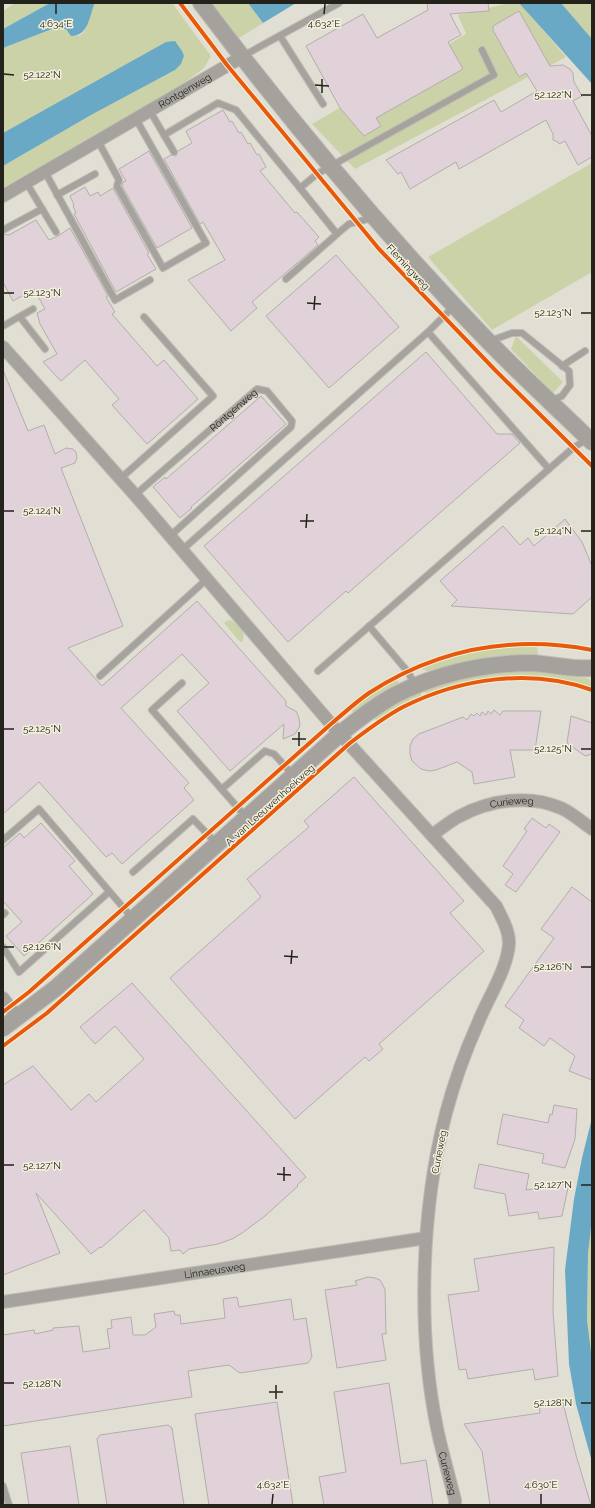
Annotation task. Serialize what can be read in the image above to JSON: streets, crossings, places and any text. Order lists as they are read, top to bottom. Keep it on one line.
{"streets":{"street":["Röntgenweg","Flemingweg","Curieweg","A. van Leeuwenhoekweg","Linnaeusweg"]},"crossings":[["Röntgenweg","Flemingweg"],["Curieweg","A. van Leeuwenhoekweg"],["Curieweg","Linnaeusweg"]],"coordinates":["4.634°E","4.632°E","52.122°N","52.123°N","52.124°N","52.125°N","52.126°N","52.127°N","52.128°N","4.630°E"]}
